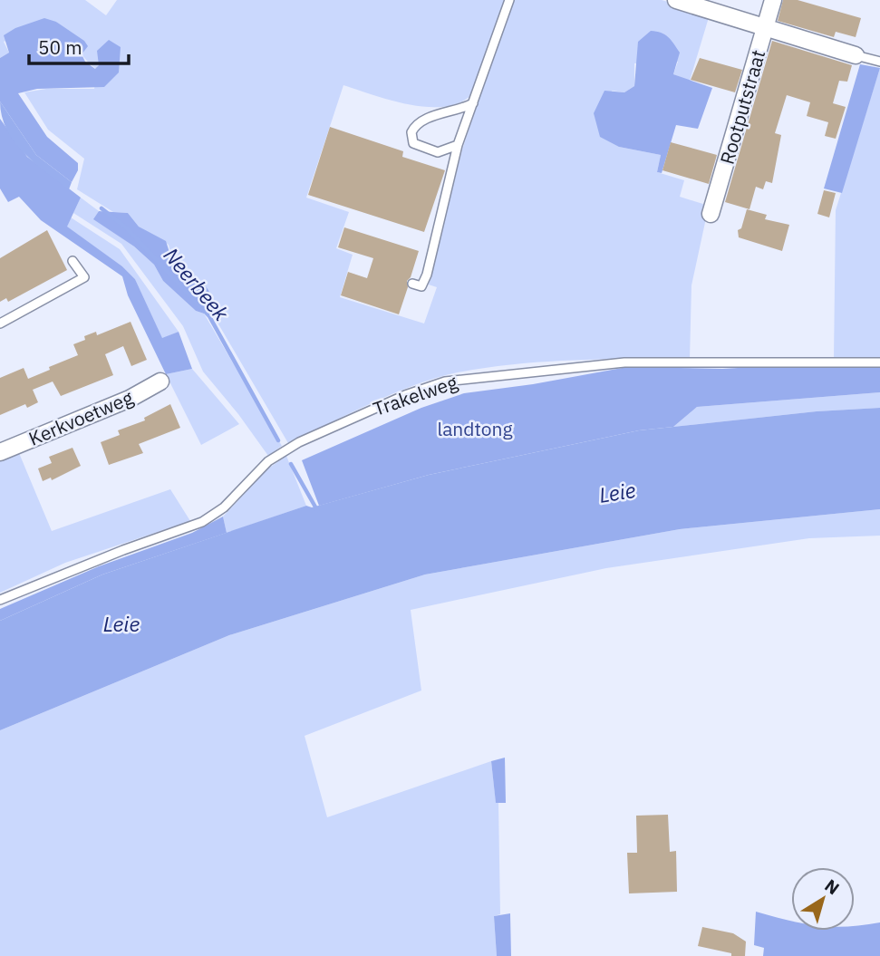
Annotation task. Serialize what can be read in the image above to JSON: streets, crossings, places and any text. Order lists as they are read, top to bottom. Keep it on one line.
{"streets":{"street":["Rootputstraat","Kerkvoetweg"],"lane":["Trakelweg"]},"water":["Neerbeek","Leie"],"parks":["landtong"],"scale_bar":"50 m","north":"top right"}
